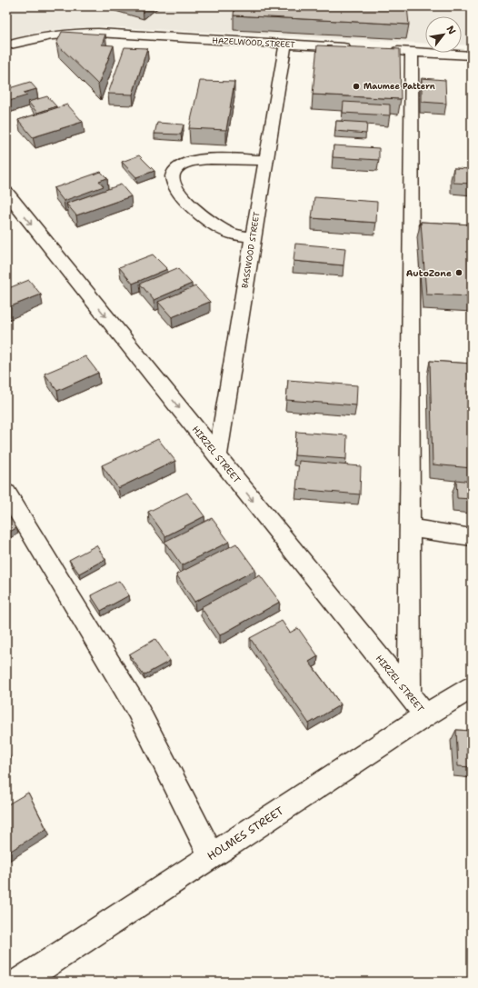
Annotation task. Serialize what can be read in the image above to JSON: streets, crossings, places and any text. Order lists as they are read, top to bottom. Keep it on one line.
{"streets":{"street":["HAZELWOOD STREET","BASSWOOD STREET","HIRZEL STREET","HOLMES STREET"]},"crossings":[["HAZELWOOD STREET","BASSWOOD STREET"],["BASSWOOD STREET","HIRZEL STREET"],["HIRZEL STREET","HOLMES STREET"]],"one_way":["HIRZEL STREET"],"places":["Maumee Pattern","AutoZone"],"north":"top right"}
